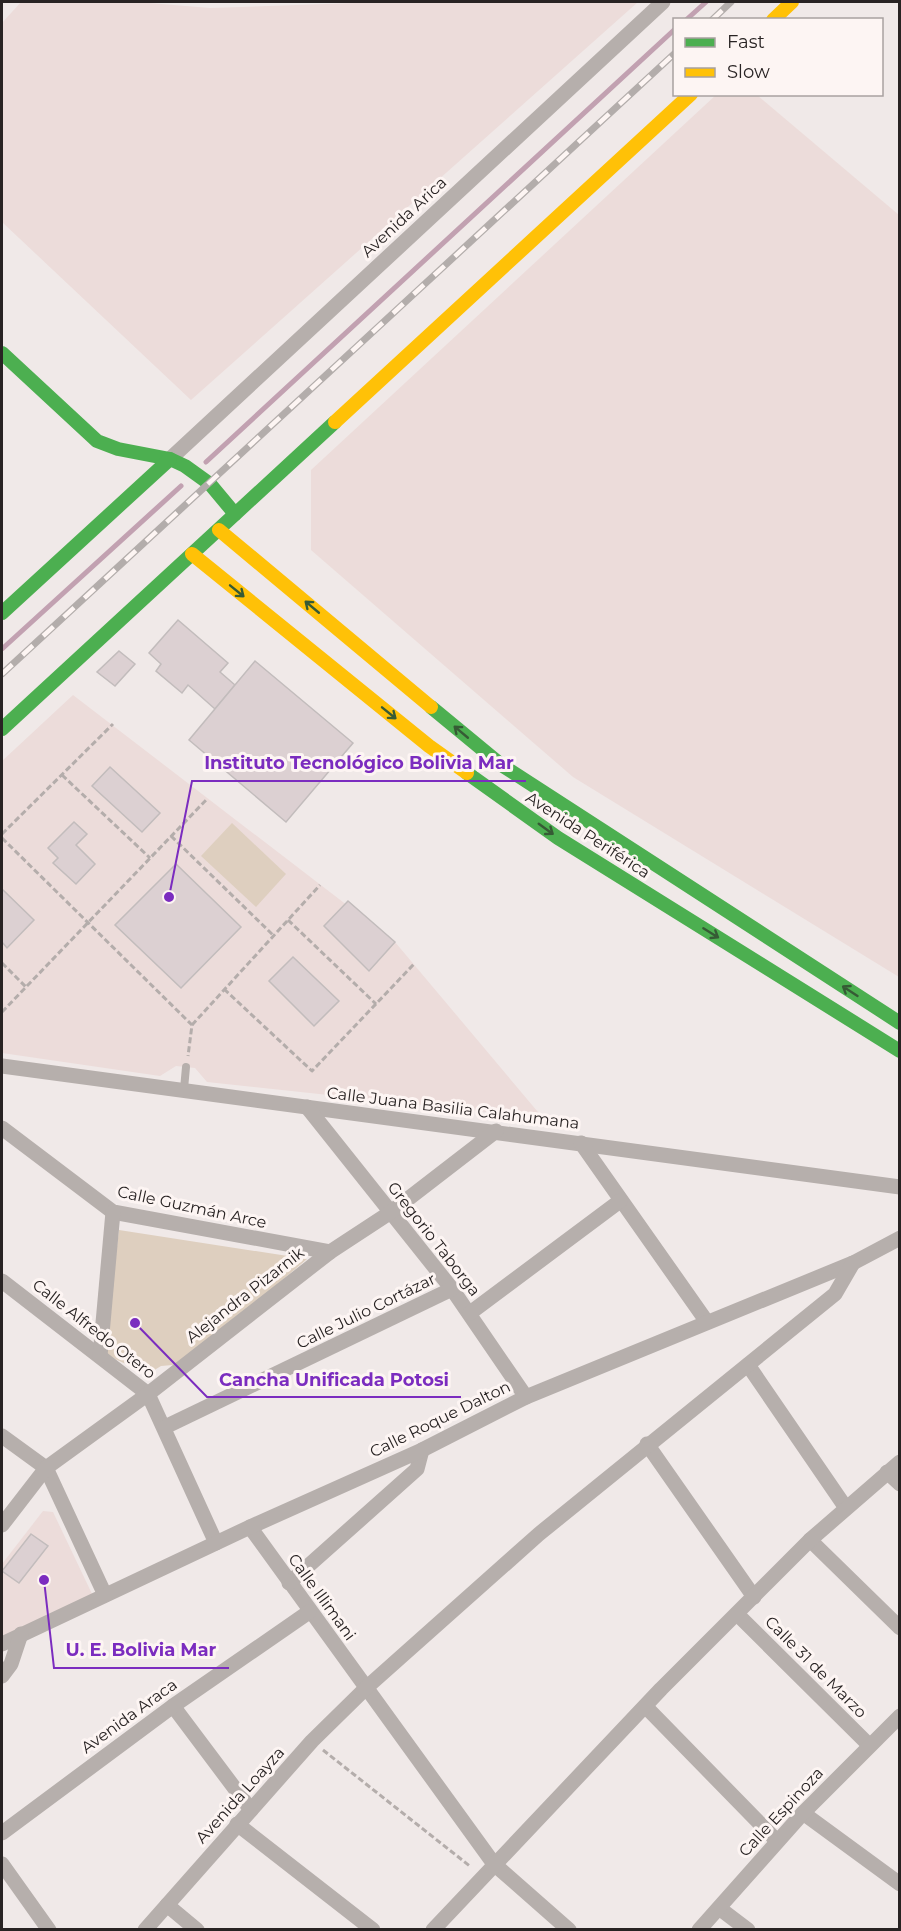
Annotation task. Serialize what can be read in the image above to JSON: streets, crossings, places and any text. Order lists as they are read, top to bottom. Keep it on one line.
{"streets":{"street":["Avenida Arica","Avenida Periférica","Calle Juana Basilia Calahumana","Calle Guzmán Arce","Gregorio Taborga","Alejandra Pizarnik","Calle Julio Cortázar","Calle Alfredo Otero","Calle Roque Dalton","Calle Illimani","Calle 31 de Marzo","Avenida Araca","Avenida Loayza","Calle Espinoza"]},"crossings":[["Calle Juana Basilia Calahumana","Gregorio Taborga"],["Calle Juana Basilia Calahumana","Alejandra Pizarnik"],["Calle Guzmán Arce","Alejandra Pizarnik"],["Gregorio Taborga","Alejandra Pizarnik"],["Gregorio Taborga","Calle Julio Cortázar"],["Gregorio Taborga","Calle Roque Dalton"],["Alejandra Pizarnik","Calle Alfredo Otero"],["Calle Julio Cortázar","Calle Alfredo Otero"],["Calle Alfredo Otero","Calle Roque Dalton"],["Calle Roque Dalton","Calle Illimani"],["Calle Roque Dalton","Avenida Loayza"],["Calle Illimani","Avenida Araca"],["Calle Illimani","Avenida Loayza"],["Calle 31 de Marzo","Calle Espinoza"]],"places":["Instituto Tecnológico Bolivia Mar","Cancha Unificada Potosi","U. E. Bolivia Mar"],"legend":["Fast","Slow"]}
